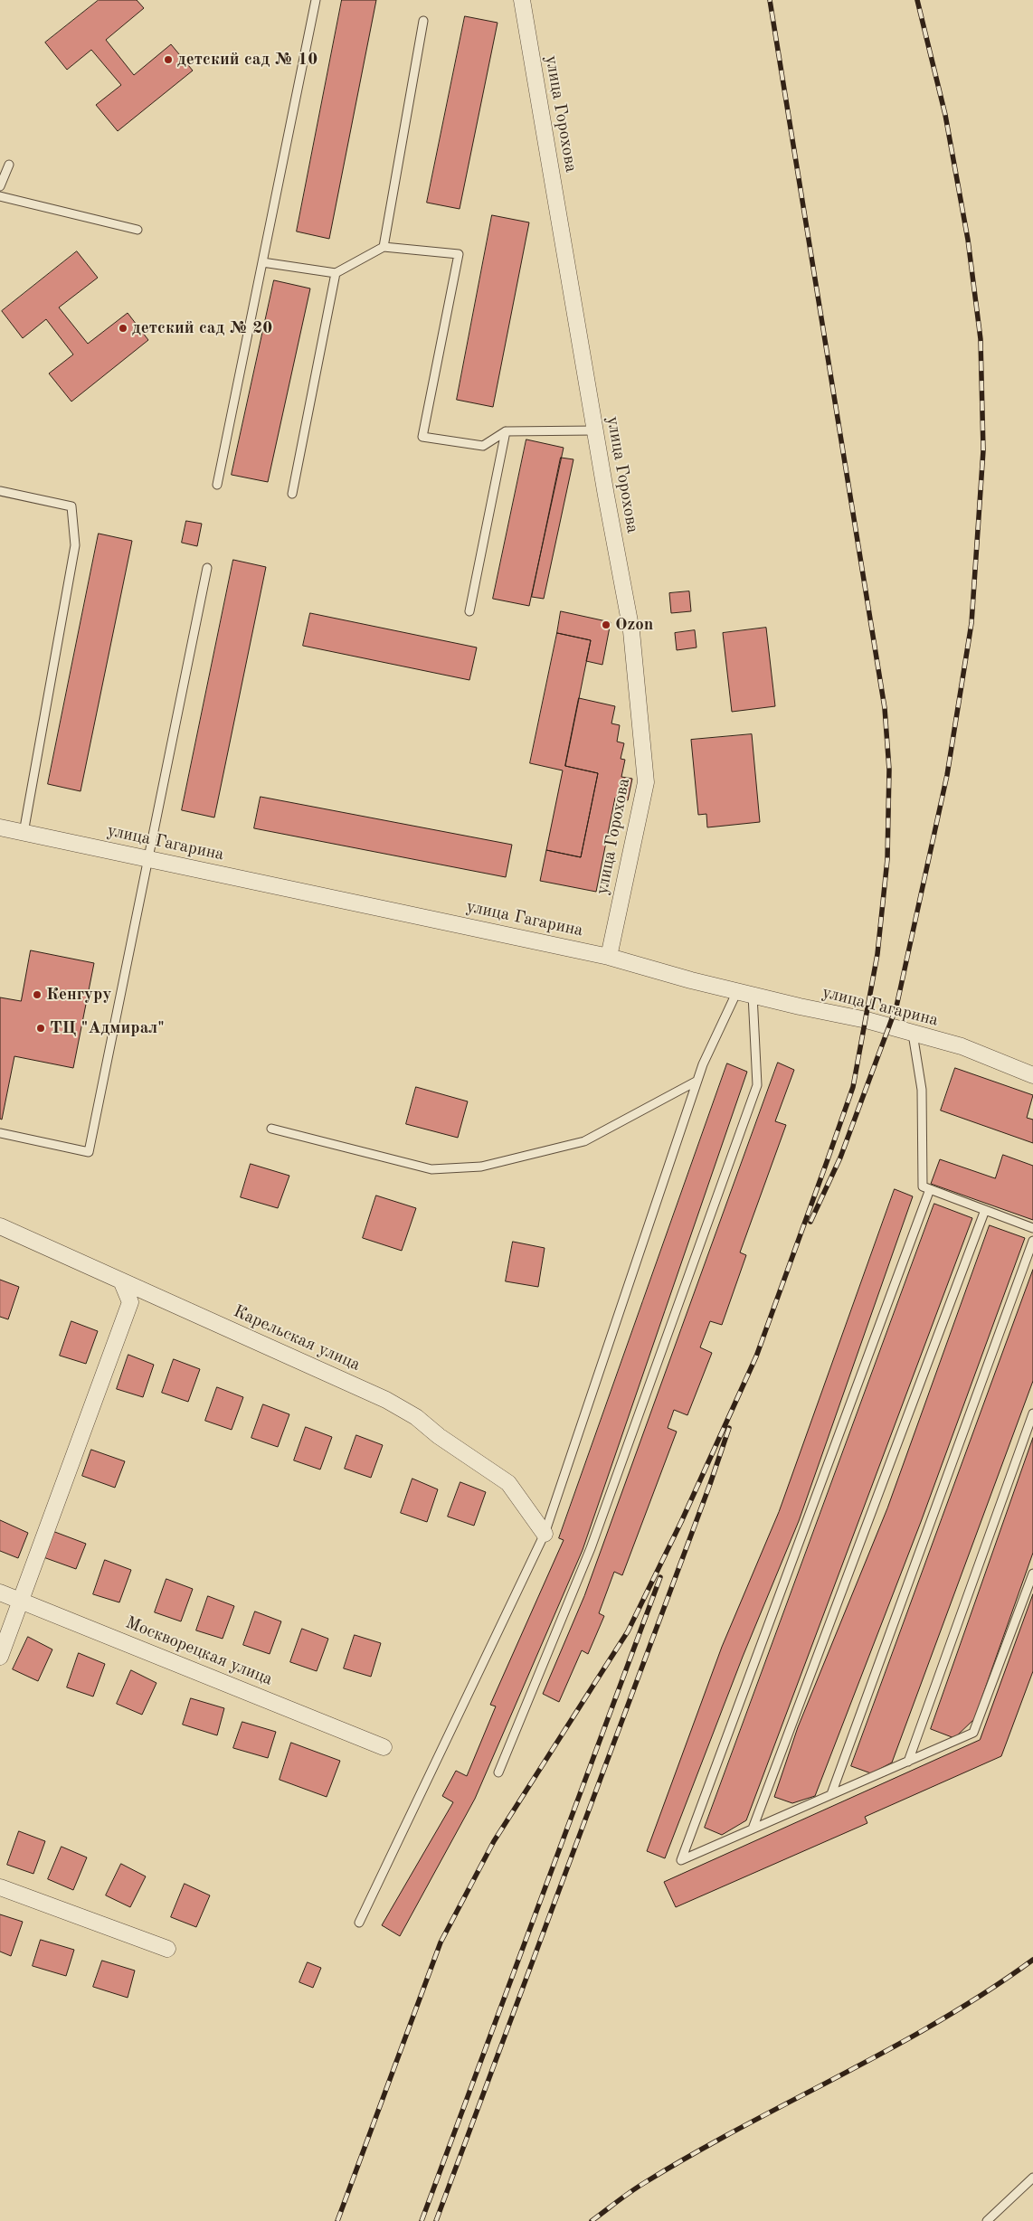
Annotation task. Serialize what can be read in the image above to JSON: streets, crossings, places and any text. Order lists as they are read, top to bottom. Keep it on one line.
{"streets":{"street":["улица Горохова","улица Гагарина","Карельская улица","Москворецкая улица"]},"crossings":[["улица Горохова","улица Гагарина"]],"places":["детский сад № 10","детский сад № 20","Ozon","Кенгуру","ТЦ \"Адмирал\""]}
